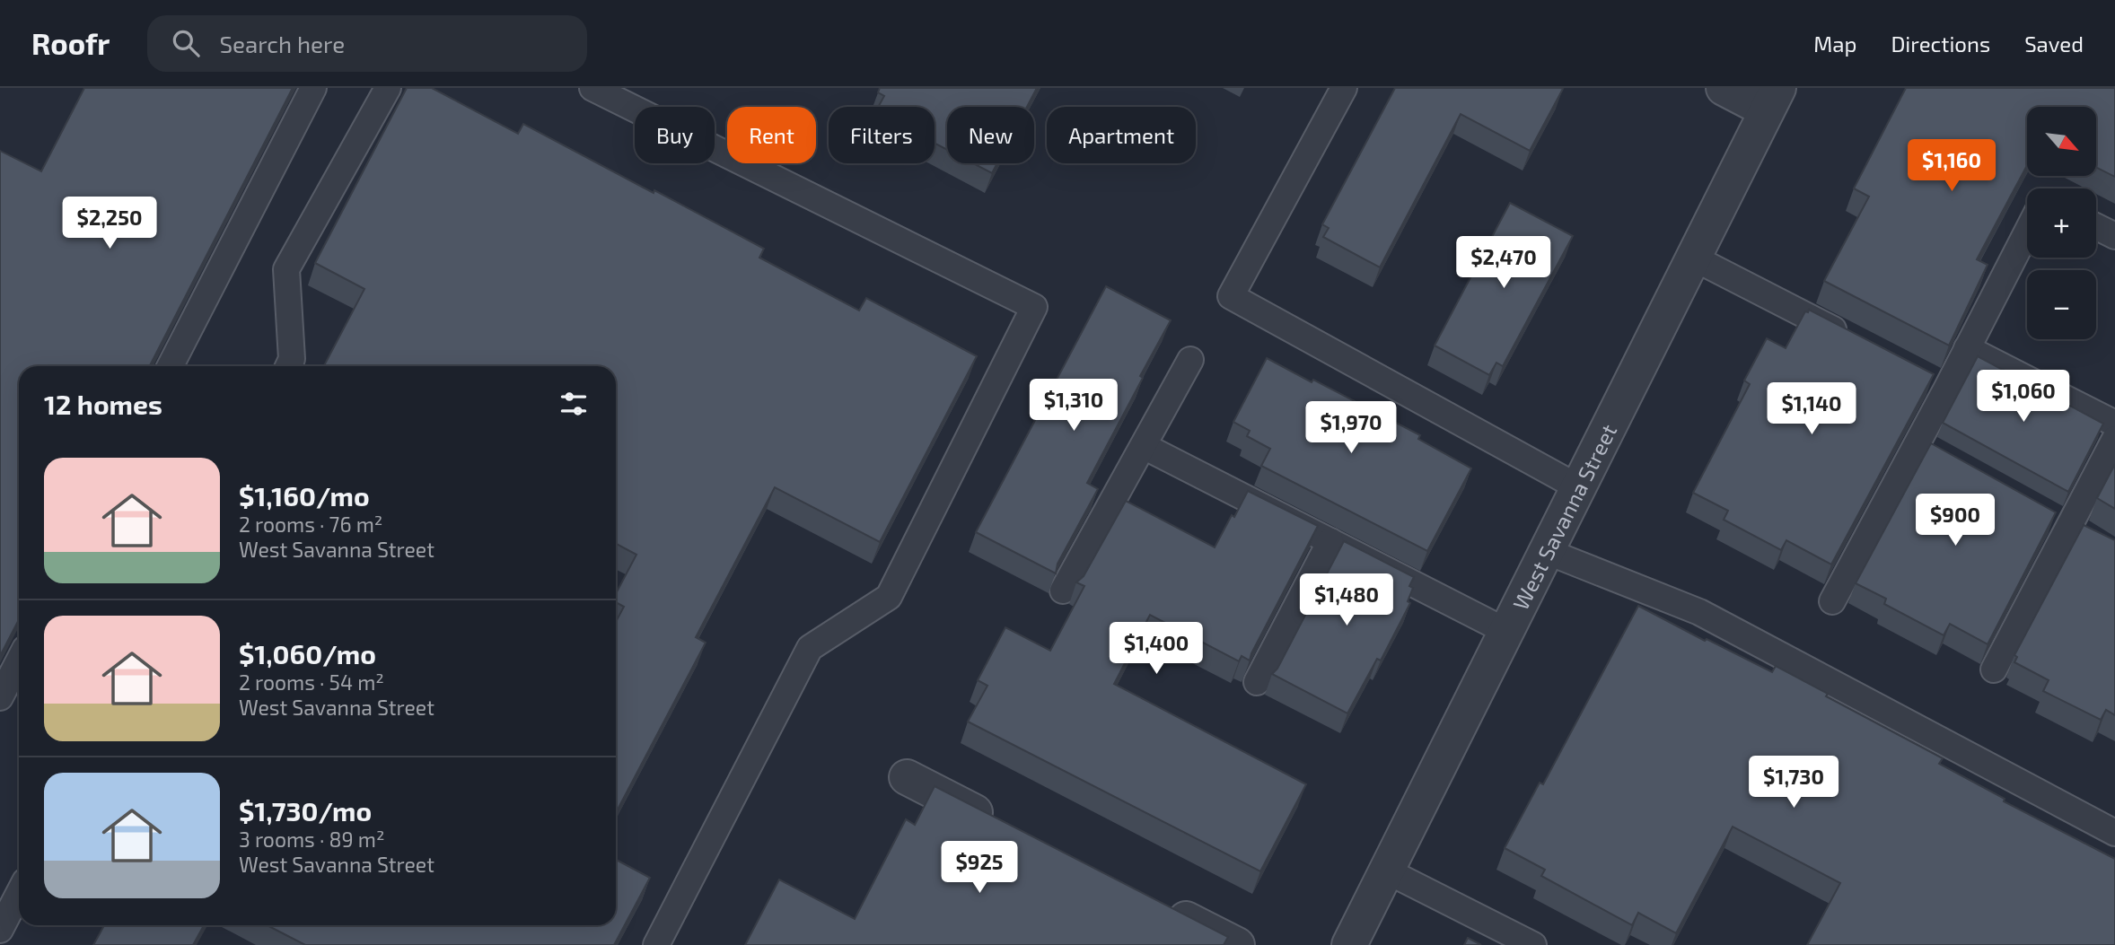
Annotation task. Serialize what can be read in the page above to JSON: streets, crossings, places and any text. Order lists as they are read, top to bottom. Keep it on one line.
{"streets":{"street":["West Savanna Street"]},"north":"bottom right","page":{"header":"Roofr","search":"Search here","nav":["Map","Directions","Saved"],"map_buttons":["+","−"],"chip":["Buy","Rent","Filters","New","Apartment"],"price":["$1,160","$2,250","$2,470","$1,060","$1,310","$1,140","$1,970","$900","$1,480","$1,400","$1,730","$925"],"heading":"12 homes","list":[{"name":"$1,160/mo","note":"2 rooms · 76 m² · West Savanna Street"},{"name":"$1,060/mo","note":"2 rooms · 54 m² · West Savanna Street"},{"name":"$1,730/mo","note":"3 rooms · 89 m² · West Savanna Street"}]}}
